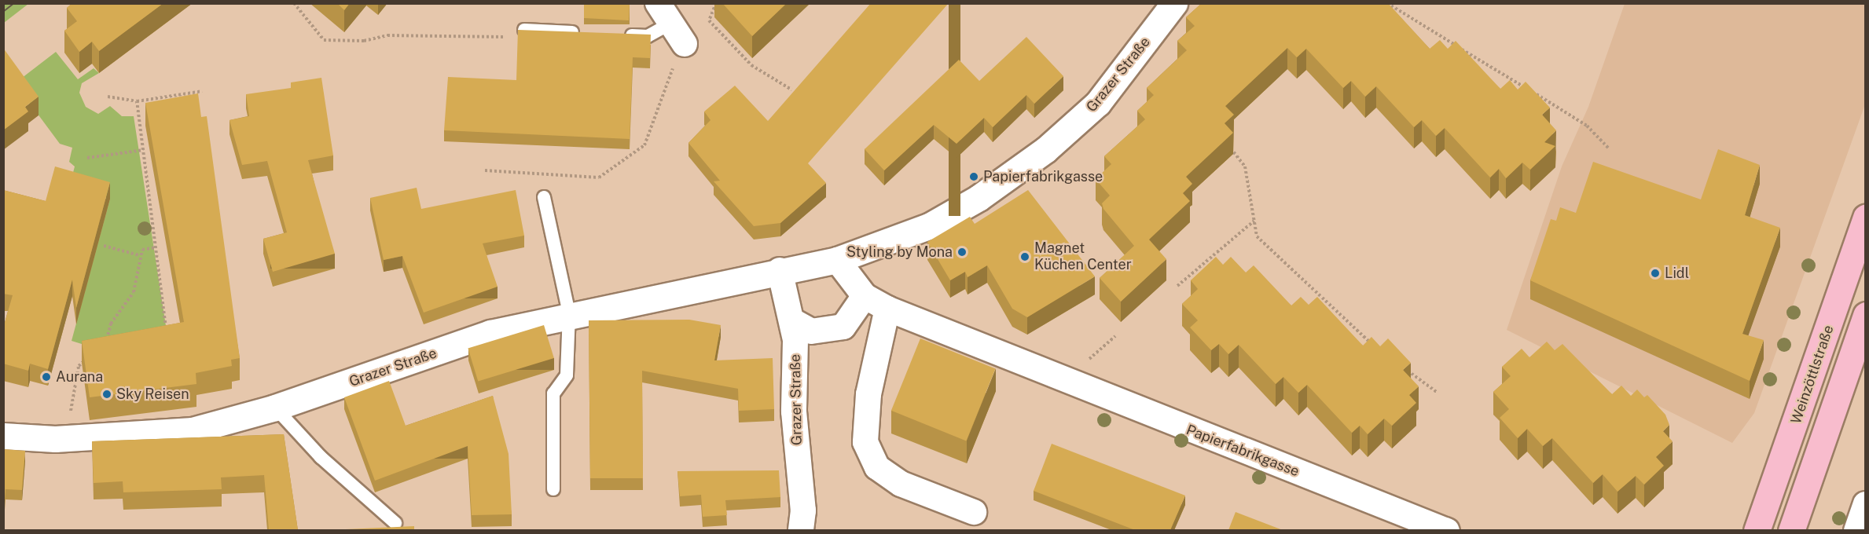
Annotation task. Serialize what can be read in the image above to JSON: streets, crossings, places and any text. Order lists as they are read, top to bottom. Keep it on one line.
{"streets":{"main road":["Weinzöttlstraße"],"street":["Grazer Straße","Papierfabrikgasse"]},"crossings":[["Grazer Straße","Papierfabrikgasse"]],"places":["Papierfabrikgasse","Styling by Mona","Magnet Küchen Center","Lidl","Aurana","Sky Reisen"]}
